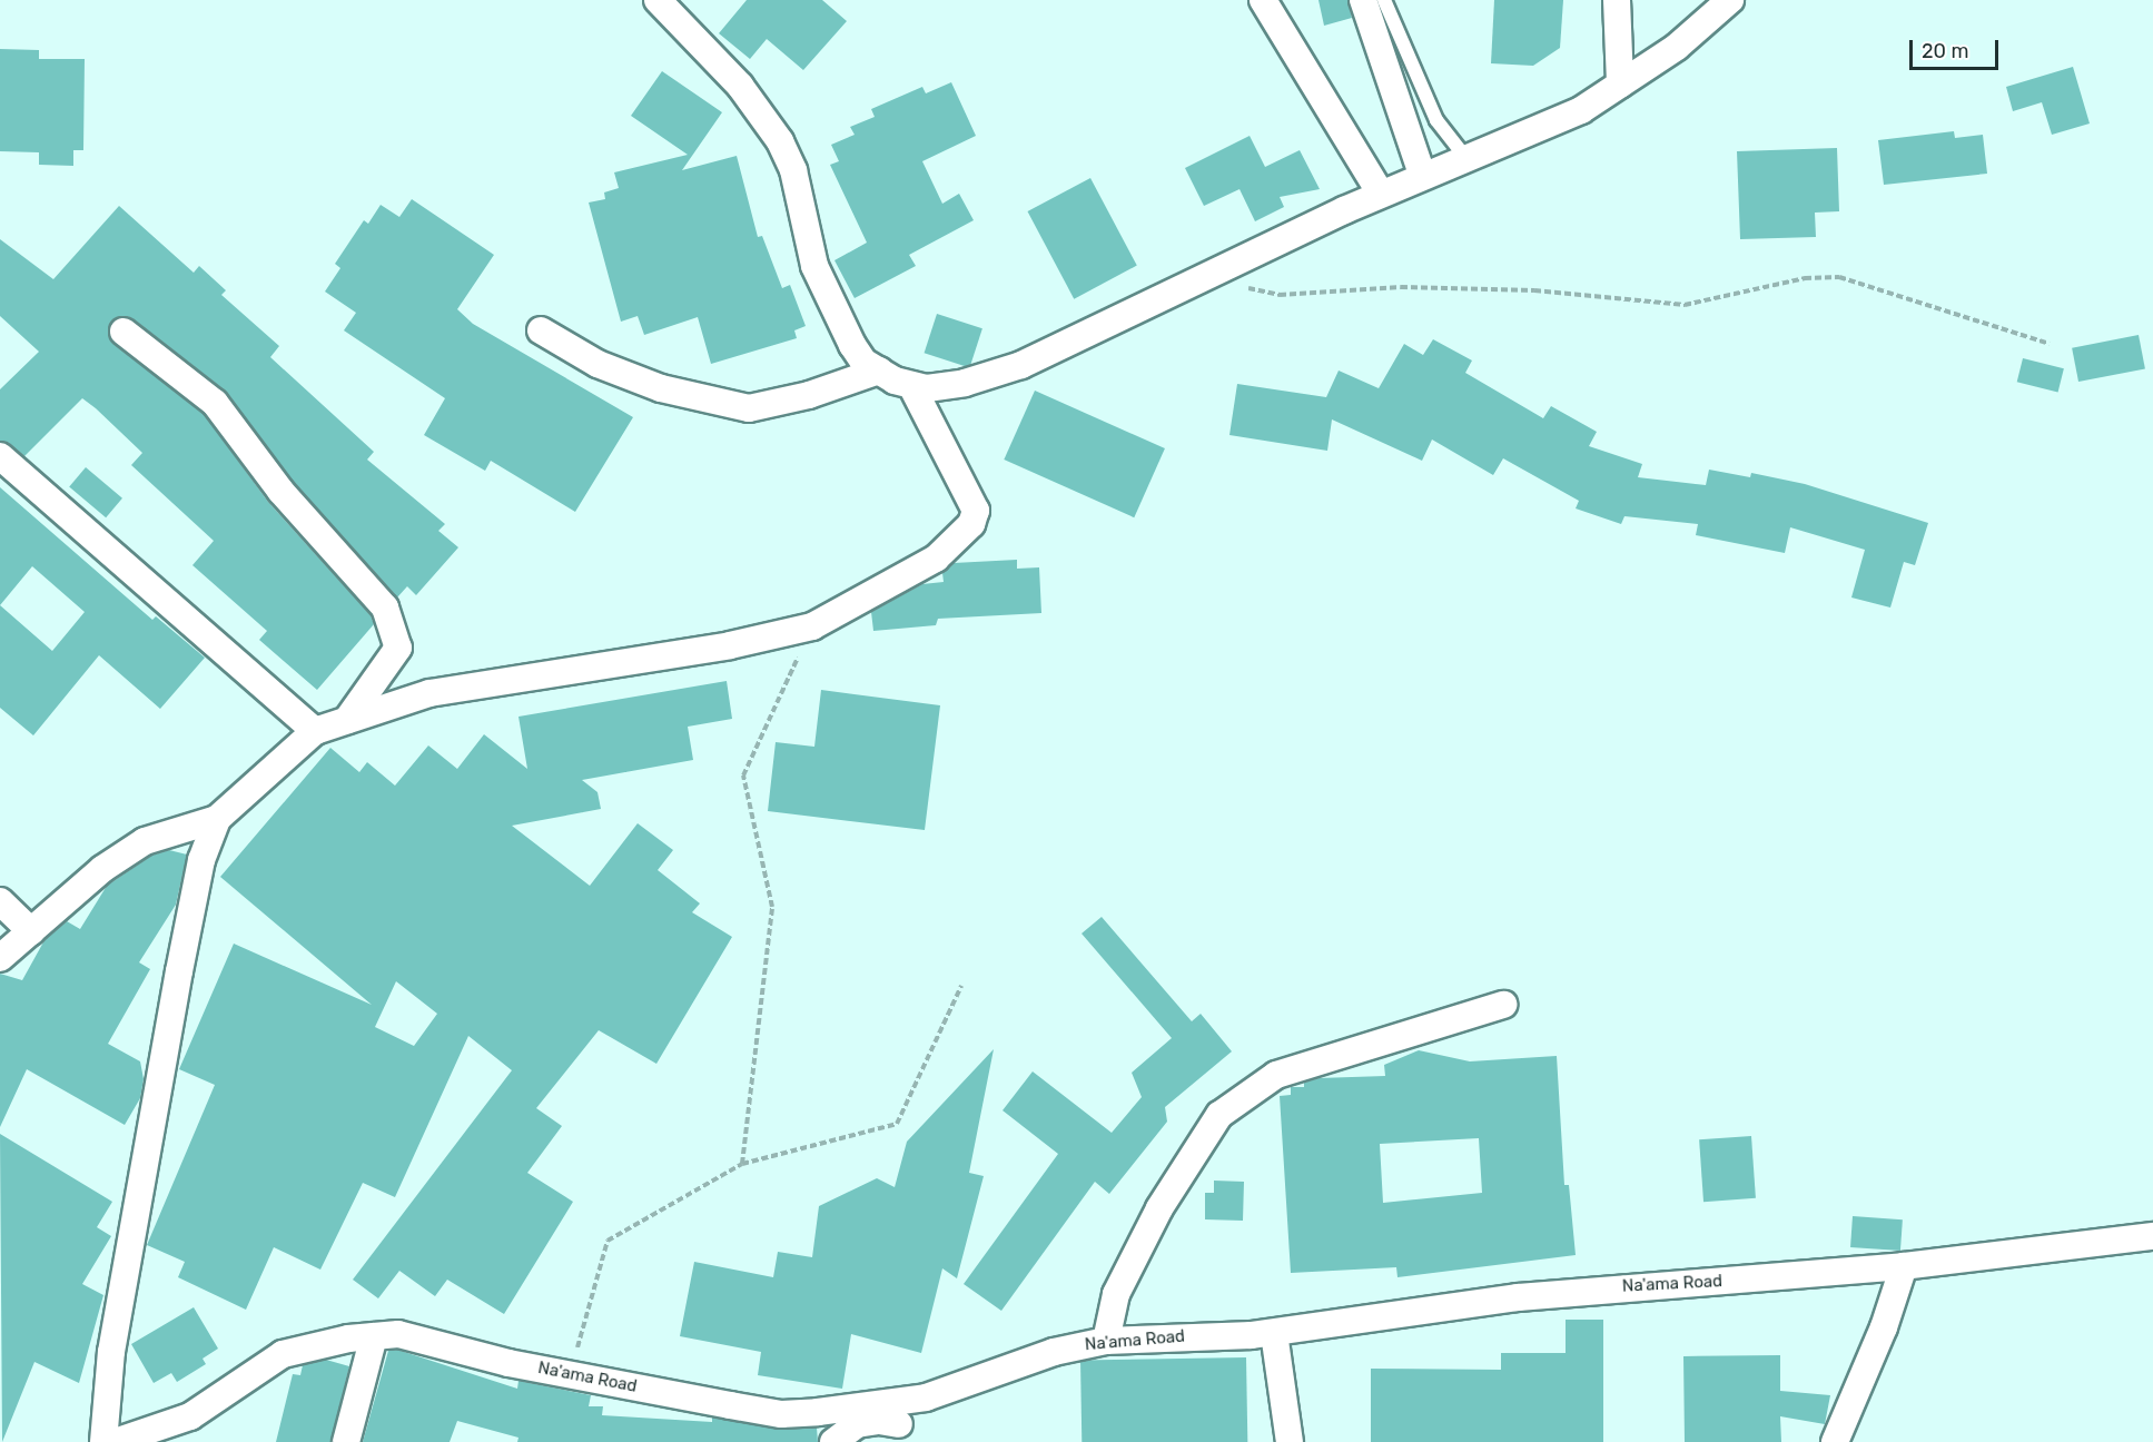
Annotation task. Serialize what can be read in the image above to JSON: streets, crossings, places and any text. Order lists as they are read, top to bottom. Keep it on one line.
{"streets":{"street":["Na'ama Road"]},"scale_bar":"20 m"}
